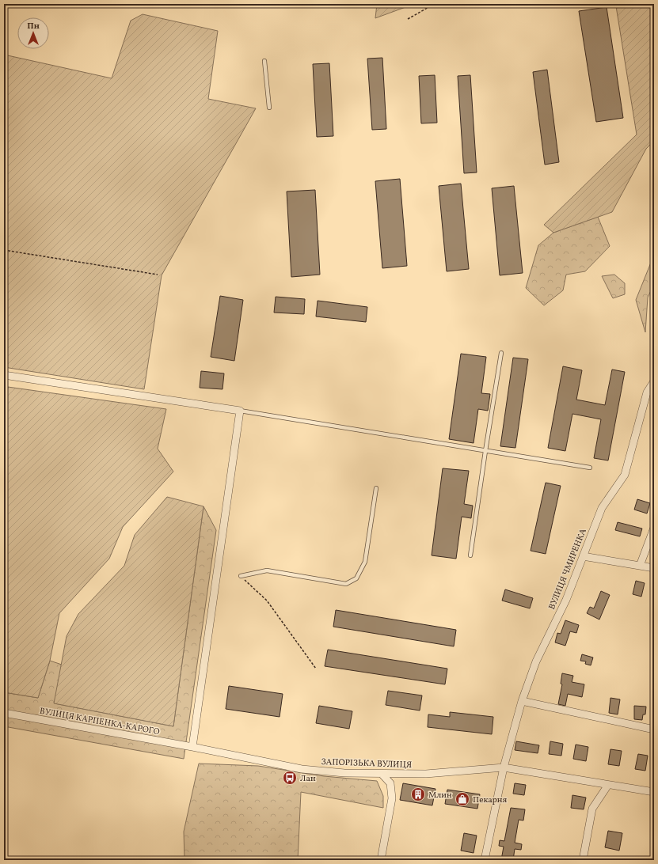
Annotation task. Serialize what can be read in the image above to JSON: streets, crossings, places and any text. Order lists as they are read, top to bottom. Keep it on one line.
{"streets":{"street":["ВУЛИЦЯ ЧМИРЕНКА","ВУЛИЦЯ КАРПЕНКА-КАРОГО","ЗАПОРІЗЬКА ВУЛИЦЯ"]},"crossings":[["ВУЛИЦЯ ЧМИРЕНКА","ЗАПОРІЗЬКА ВУЛИЦЯ"],["ВУЛИЦЯ КАРПЕНКА-КАРОГО","ЗАПОРІЗЬКА ВУЛИЦЯ"]],"places":{"bus stop":["Лан"],"building":["Млин"],"shop":["Пекарня"]},"north":"top"}
